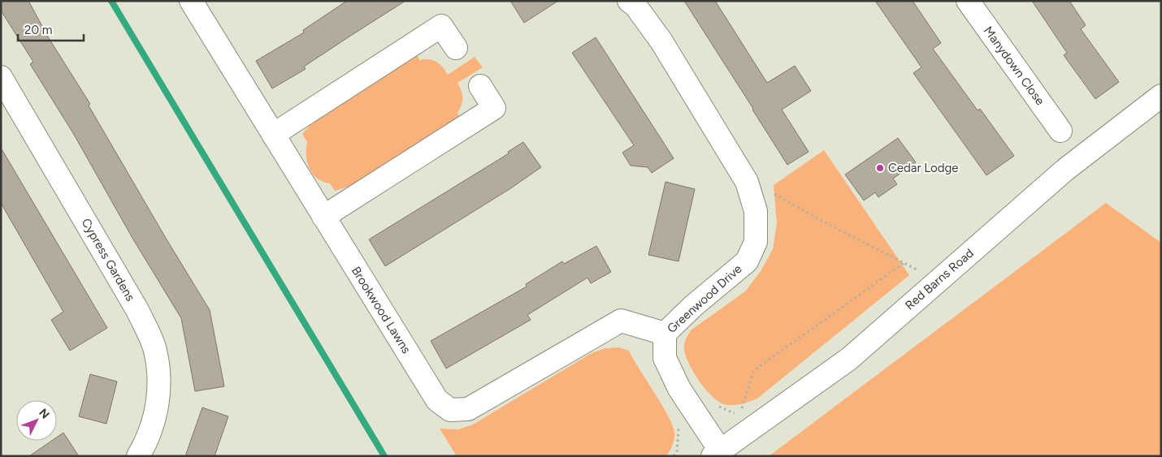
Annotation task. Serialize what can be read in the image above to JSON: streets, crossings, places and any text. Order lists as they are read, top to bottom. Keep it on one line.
{"streets":{"street":["Manydown Close","Cypress Gardens","Red Barns Road","Greenwood Drive","Brookwood Lawns"]},"crossings":[["Red Barns Road","Greenwood Drive"],["Greenwood Drive","Brookwood Lawns"]],"places":["Cedar Lodge"],"scale_bar":"20 m","north":"top right"}
